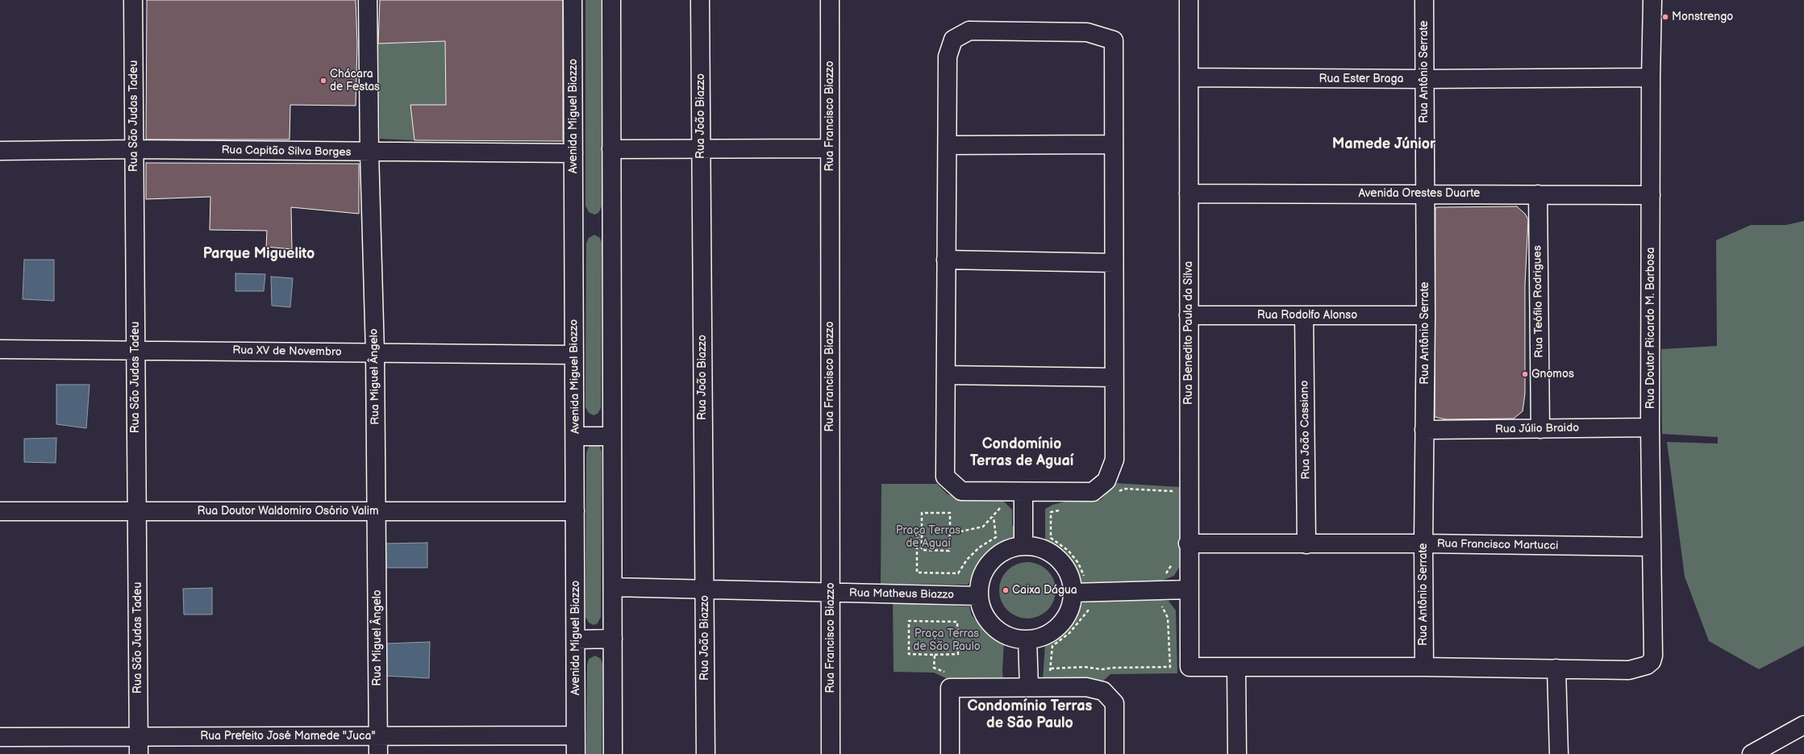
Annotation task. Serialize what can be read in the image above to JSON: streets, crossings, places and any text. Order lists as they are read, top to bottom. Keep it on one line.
{"streets":{"street":["Rua Antônio Serrate","Rua Ester Braga","Rua São Judas Tadeu","Avenida Miguel Biazzo","Rua João Biazzo","Rua Francisco Biazzo","Rua Capitão Silva Borges","Avenida Orestes Duarte","Rua Teófilo Rodrigues","Rua Rodolfo Alonso","Rua Doutor Ricardo M. Barbosa","Rua Benedito Paula da Silva","Rua XV de Novembro","Rua Miguel Ângelo","Rua Júlio Braido","Rua João Cassiano","Rua Doutor Waldomiro Osório Valim","Rua Francisco Martucci","Rua Matheus Biazzo","Rua Prefeito José Mamede \"Juca\""]},"crossings":[["Rua Antônio Serrate","Rua Ester Braga"],["Rua Antônio Serrate","Avenida Orestes Duarte"],["Rua Antônio Serrate","Rua Rodolfo Alonso"],["Rua Antônio Serrate","Rua Júlio Braido"],["Rua Antônio Serrate","Rua Francisco Martucci"],["Rua Ester Braga","Rua Doutor Ricardo M. Barbosa"],["Rua Ester Braga","Rua Benedito Paula da Silva"],["Rua São Judas Tadeu","Rua Capitão Silva Borges"],["Rua São Judas Tadeu","Rua XV de Novembro"],["Rua São Judas Tadeu","Rua Doutor Waldomiro Osório Valim"],["Rua São Judas Tadeu","Rua Prefeito José Mamede \"Juca\""],["Avenida Miguel Biazzo","Rua Capitão Silva Borges"],["Avenida Miguel Biazzo","Rua XV de Novembro"],["Avenida Miguel Biazzo","Rua Doutor Waldomiro Osório Valim"],["Avenida Miguel Biazzo","Rua Prefeito José Mamede \"Juca\""],["Rua João Biazzo","Rua Matheus Biazzo"],["Rua Francisco Biazzo","Rua Matheus Biazzo"],["Rua Capitão Silva Borges","Rua Miguel Ângelo"],["Avenida Orestes Duarte","Rua Teófilo Rodrigues"],["Avenida Orestes Duarte","Rua Doutor Ricardo M. Barbosa"],["Avenida Orestes Duarte","Rua Benedito Paula da Silva"],["Rua Teófilo Rodrigues","Rua Júlio Braido"],["Rua Rodolfo Alonso","Rua Benedito Paula da Silva"],["Rua Rodolfo Alonso","Rua João Cassiano"],["Rua Doutor Ricardo M. Barbosa","Rua Júlio Braido"],["Rua Doutor Ricardo M. Barbosa","Rua Francisco Martucci"],["Rua Benedito Paula da Silva","Rua Francisco Martucci"],["Rua XV de Novembro","Rua Miguel Ângelo"],["Rua Miguel Ângelo","Rua Doutor Waldomiro Osório Valim"],["Rua Miguel Ângelo","Rua Prefeito José Mamede \"Juca\""],["Rua João Cassiano","Rua Francisco Martucci"]],"districts":["Mamede Júnior","Parque Miguelito","Condomínio Terras de Aguaí","Condomínio Terras de São Paulo"],"parks":["Praça Terras de Aguaí","Praça Terras de São Paulo"],"places":["Monstrengo","Chácara de Festas","Gnomos","Caixa Dágua"]}
